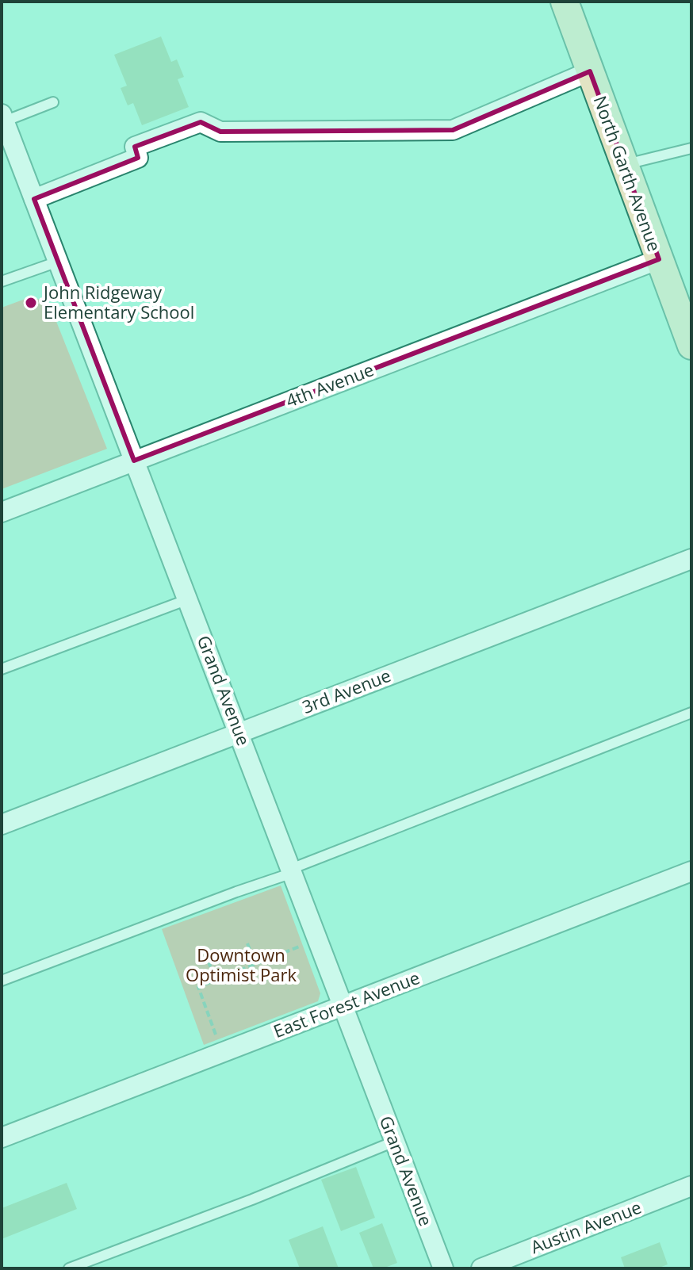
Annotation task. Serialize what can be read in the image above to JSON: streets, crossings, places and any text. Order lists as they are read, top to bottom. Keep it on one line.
{"streets":{"street":["North Garth Avenue","4th Avenue","Grand Avenue","3rd Avenue","East Forest Avenue","Austin Avenue"]},"crossings":[["North Garth Avenue","4th Avenue"],["4th Avenue","Grand Avenue"],["Grand Avenue","3rd Avenue"],["Grand Avenue","East Forest Avenue"]],"parks":["Downtown Optimist Park"],"places":["John Ridgeway Elementary School"]}
